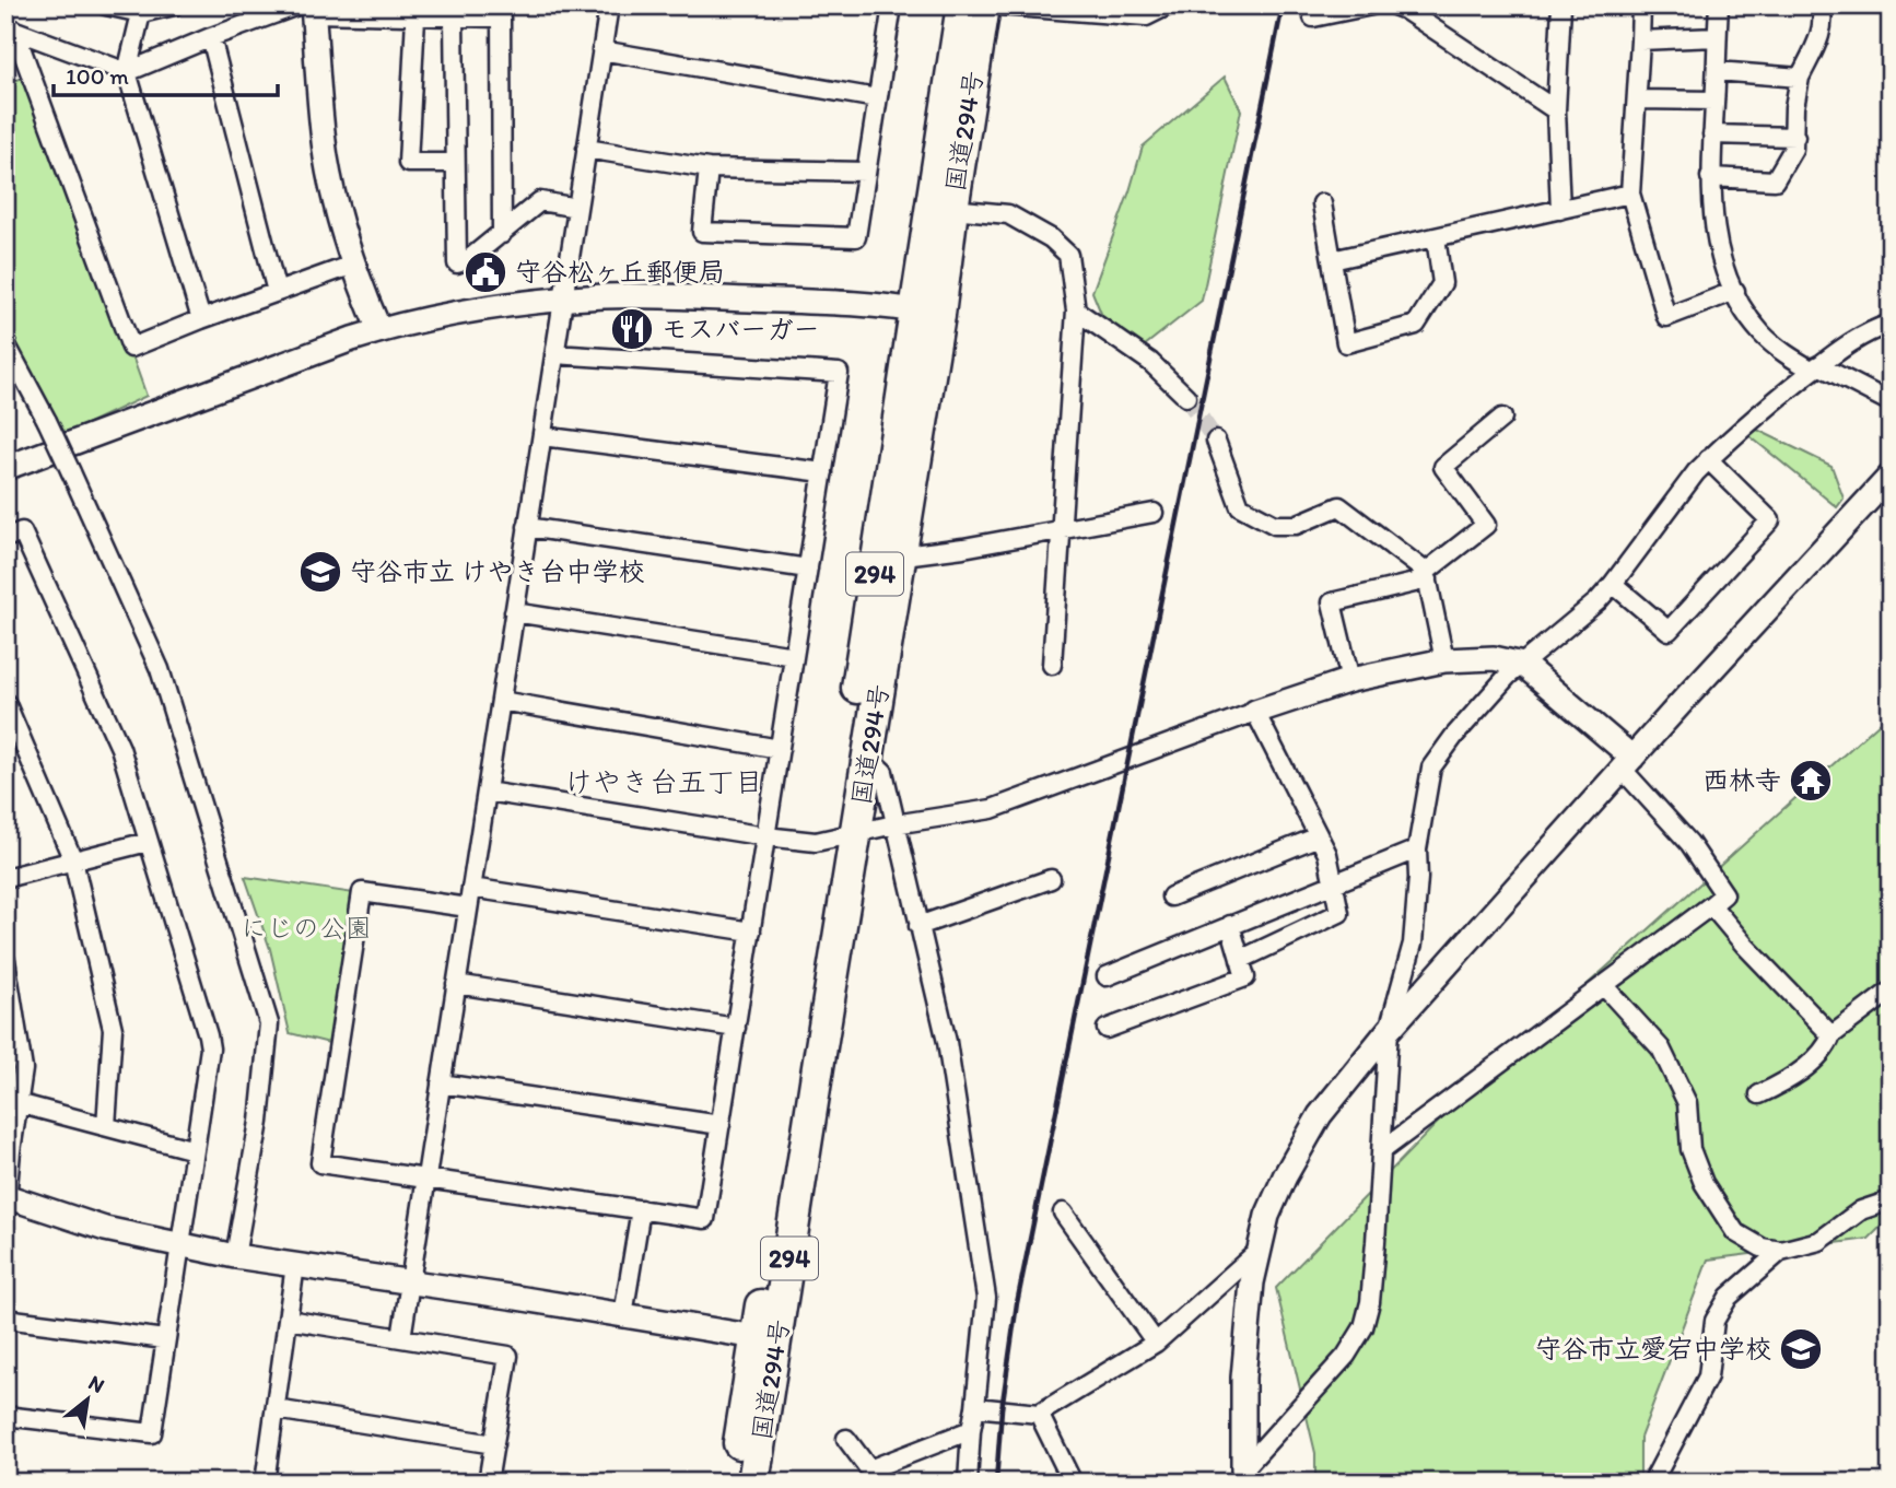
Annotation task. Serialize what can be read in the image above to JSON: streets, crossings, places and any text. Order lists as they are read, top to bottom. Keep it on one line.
{"streets":{"highway":["国道294号","294"]},"districts":["けやき台五丁目"],"parks":["にじの公園"],"places":{"public building":["守谷松ヶ丘郵便局"],"restaurant":["モスバーガー"],"school or university":["守谷市立 けやき台中学校","守谷市立愛宕中学校"],"temple":["西林寺"]},"scale_bar":"100 m","north":"top right"}
